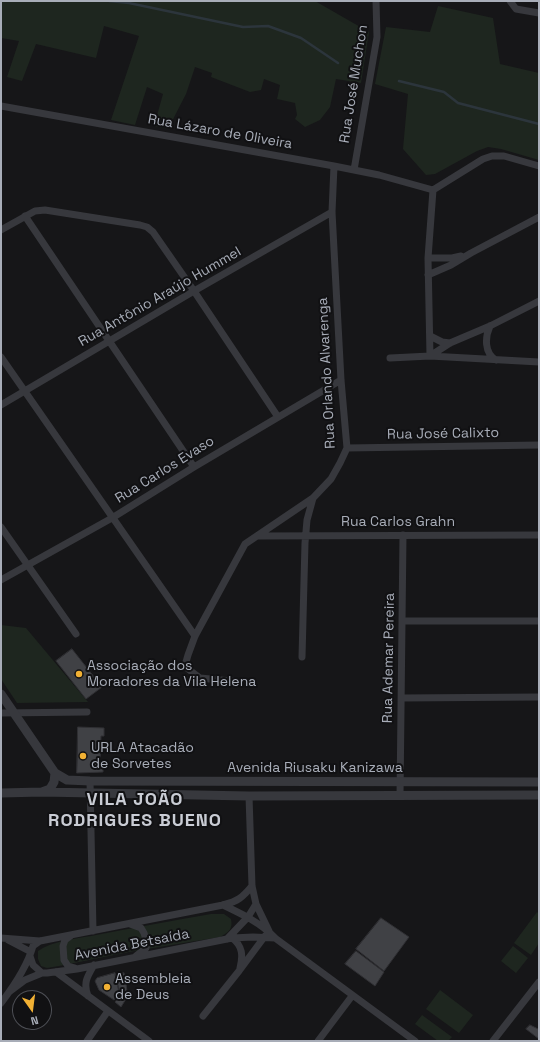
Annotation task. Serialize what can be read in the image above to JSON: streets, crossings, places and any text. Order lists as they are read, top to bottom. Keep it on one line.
{"streets":{"street":["Rua José Muchon","Rua Lázaro de Oliveira","Rua Antônio Araújo Hummel","Rua Orlando Alvarenga","Rua José Calixto","Rua Carlos Evaso","Rua Carlos Grahn","Rua Ademar Pereira","Avenida Riusaku Kanizawa","Avenida Betsaída"]},"crossings":[["Rua José Muchon","Rua Lázaro de Oliveira"],["Rua Lázaro de Oliveira","Rua Orlando Alvarenga"],["Rua Antônio Araújo Hummel","Rua Orlando Alvarenga"],["Rua Orlando Alvarenga","Rua José Calixto"],["Rua Orlando Alvarenga","Rua Carlos Evaso"],["Rua Orlando Alvarenga","Rua Carlos Grahn"],["Rua Carlos Grahn","Rua Ademar Pereira"],["Rua Ademar Pereira","Avenida Riusaku Kanizawa"]],"districts":["VILA JOÃO RODRIGUES BUENO"],"places":["Associação dos Moradores da Vila Helena","URLA Atacadão de Sorvetes","Assembleia de Deus"],"north":"bottom"}
